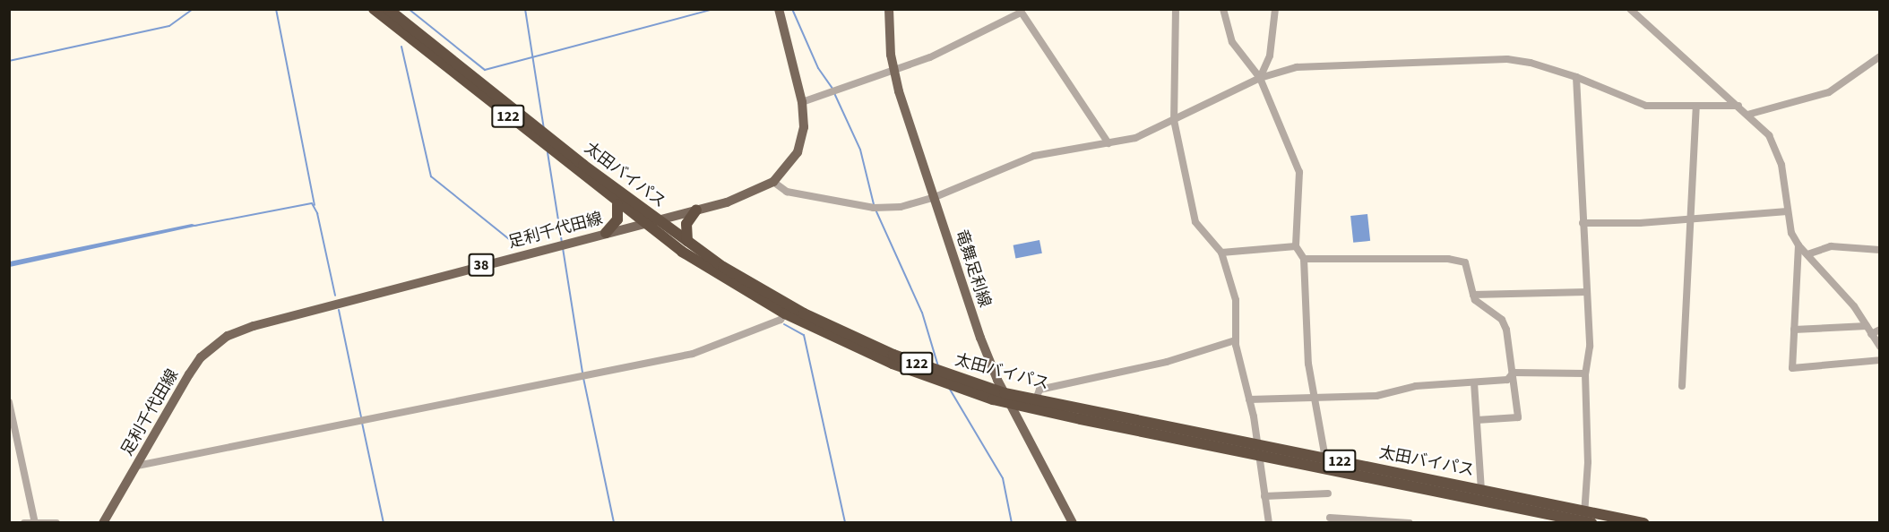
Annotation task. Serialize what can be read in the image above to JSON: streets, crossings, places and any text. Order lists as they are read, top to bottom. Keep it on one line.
{"streets":{"highway":["122","太田バイパス"],"main road":["足利千代田線","38","竜舞足利線"]},"crossings":[["太田バイパス","足利千代田線"],["太田バイパス","竜舞足利線"]]}
